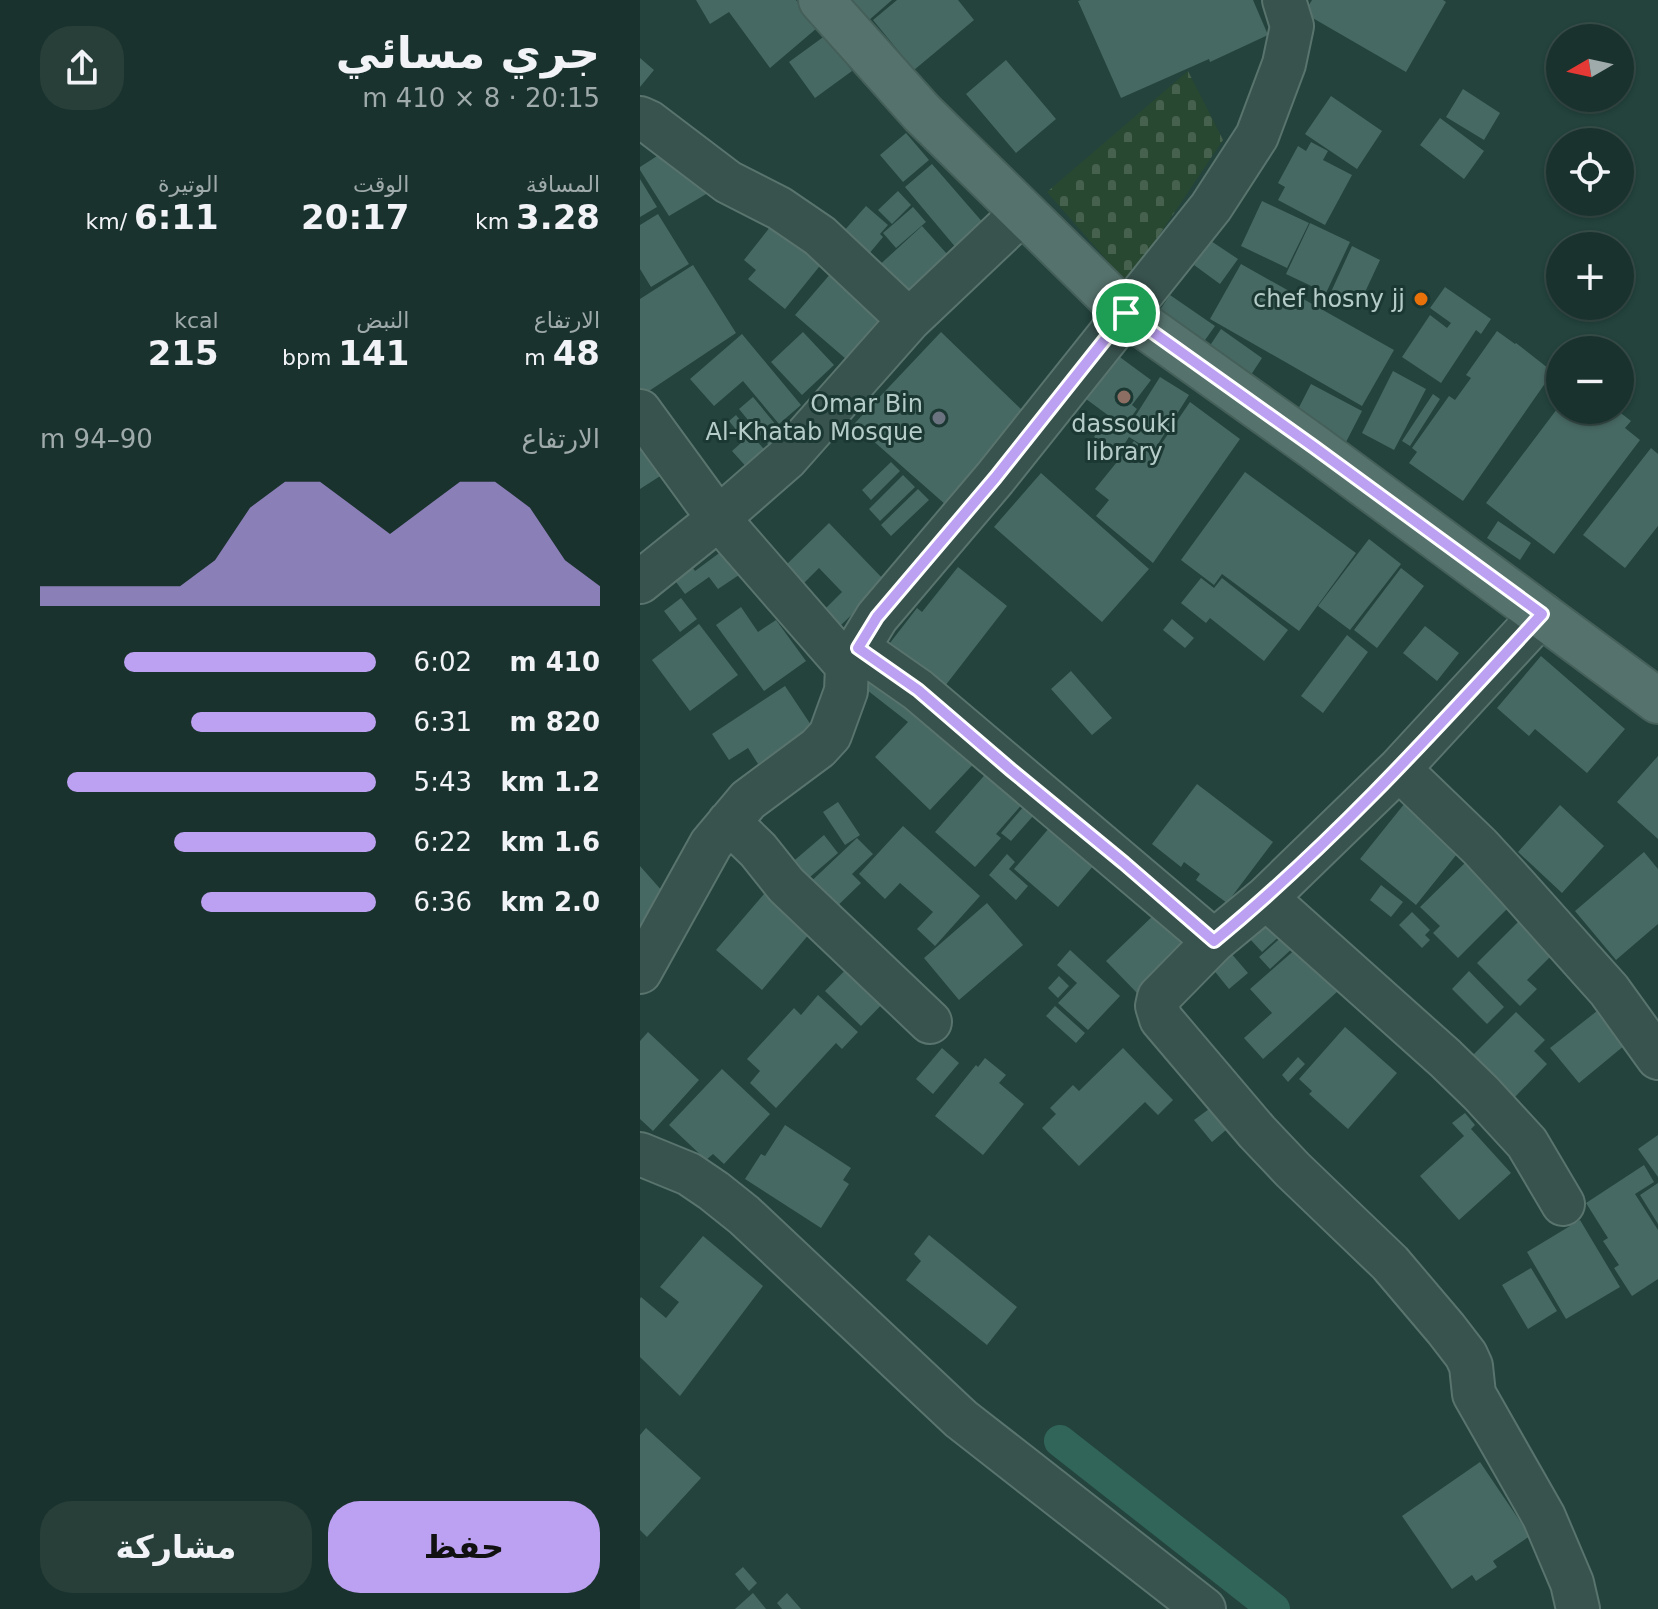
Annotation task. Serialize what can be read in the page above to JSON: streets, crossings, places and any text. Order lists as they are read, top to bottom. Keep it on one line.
{"places":["chef hosny jj","dassouki library","Omar Bin Al-Khatab Mosque"],"north":"left","page":{"heading":["جري مسائي","20:15 · 8 × 410 m"],"map_buttons":["+","−"],"stats":[["المسافة","3.28 km"],["الوقت","20:17"],["الوتيرة","6:11 /km"],["الارتفاع","48 m"],["النبض","141 bpm"],["kcal","215"]],"chart":["الارتفاع","90–94 m"],"list":[{"name":"410 m","note":"6:02"},{"name":"820 m","note":"6:31"},{"name":"1.2 km","note":"5:43"},{"name":"1.6 km","note":"6:22"},{"name":"2.0 km","note":"6:36"}],"buttons":["حفظ","مشاركة"]}}
